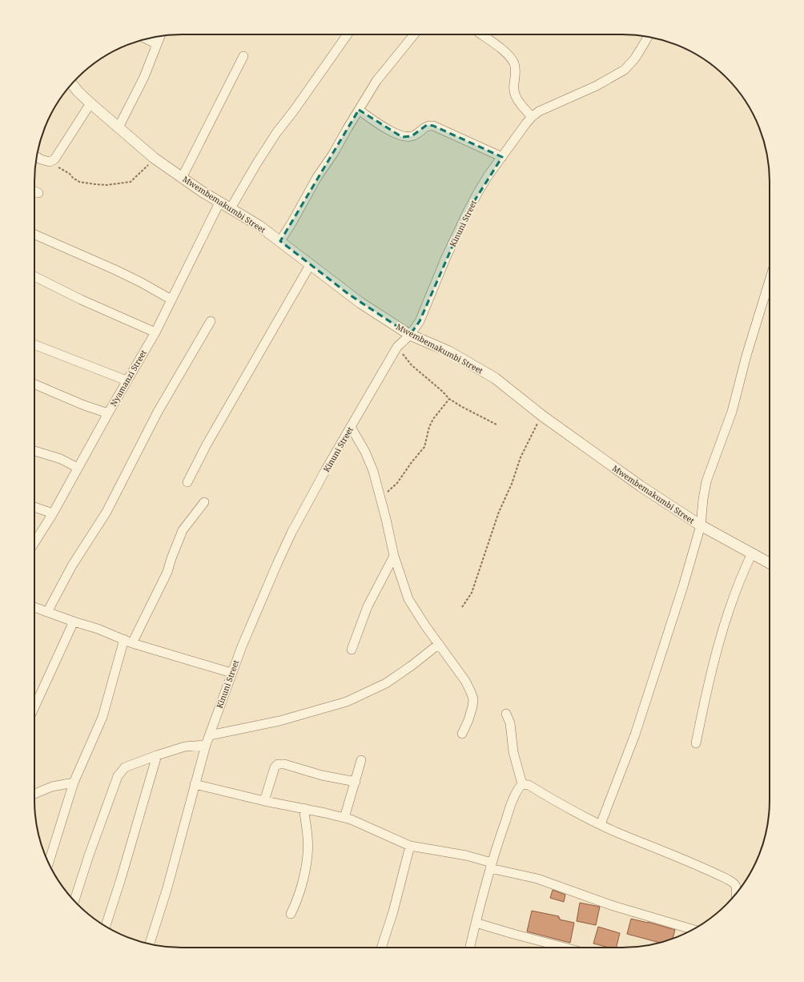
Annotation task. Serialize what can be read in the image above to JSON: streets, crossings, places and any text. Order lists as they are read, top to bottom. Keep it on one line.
{"streets":{"street":["Mwembemakumbi Street","Kinuni Street","Nyamanzi Street"]},"crossings":[["Mwembemakumbi Street","Kinuni Street"],["Mwembemakumbi Street","Nyamanzi Street"]]}
